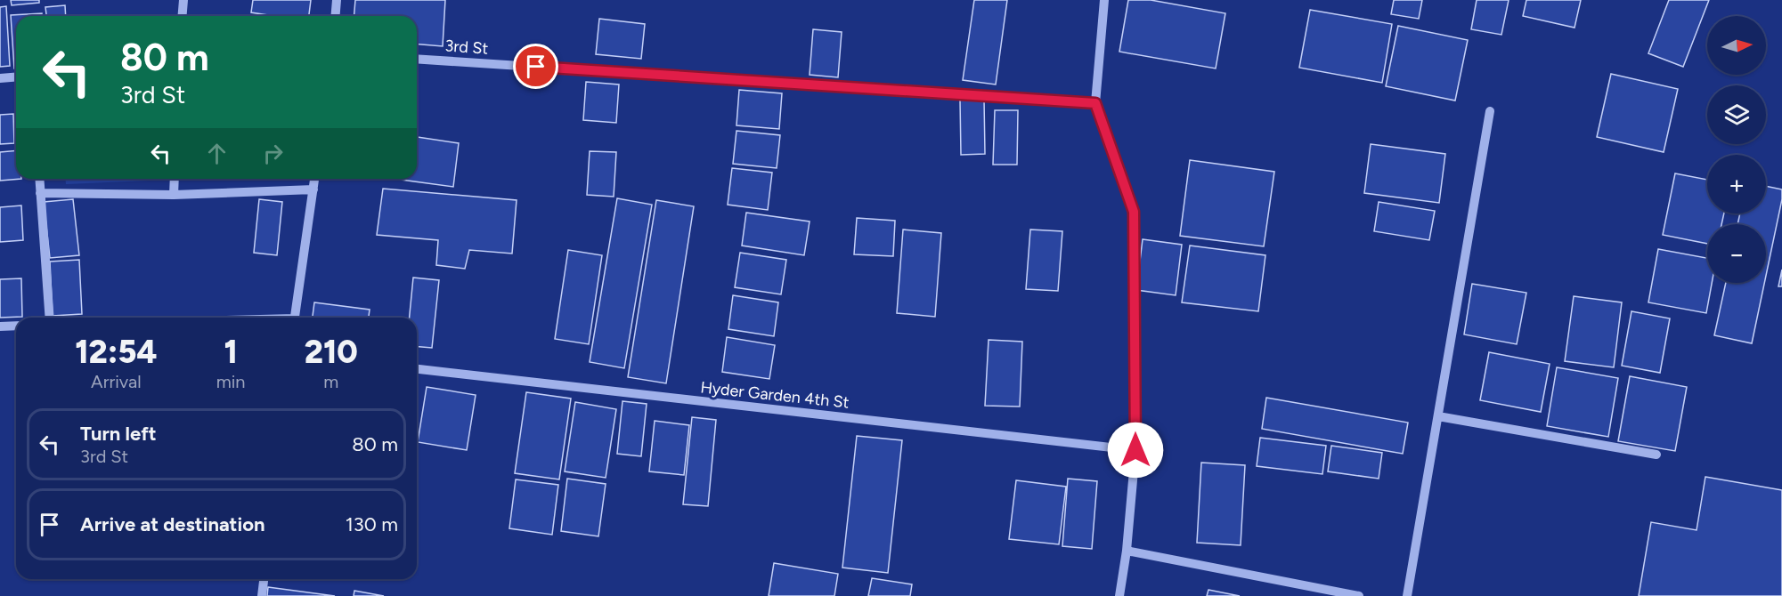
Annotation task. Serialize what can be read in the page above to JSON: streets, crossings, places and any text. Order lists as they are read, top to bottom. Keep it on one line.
{"streets":{"street":["3rd St","Hyder Garden 4th St"]},"north":"right","page":{"map_buttons":["+","−"],"turn":["80 m","3rd St"],"eta":["12:54","Arrival","1","min","210","m"],"list":[{"name":"Turn left","note":"3rd St","value":"80 m"},{"name":"Arrive at destination","value":"130 m"}]}}
